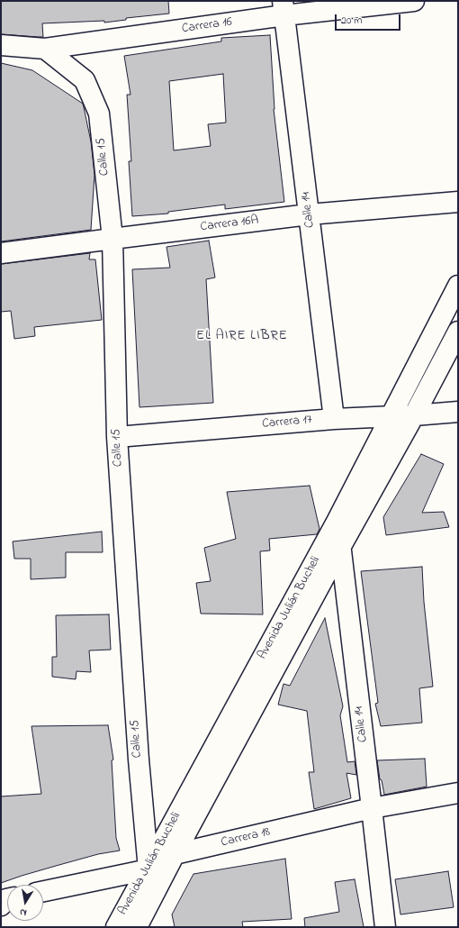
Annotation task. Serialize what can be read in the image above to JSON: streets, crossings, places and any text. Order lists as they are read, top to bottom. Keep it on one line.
{"streets":{"street":["Carrera 16","Calle 15","Calle 14","Carrera 16A","Carrera 17","Avenida Julián Bucheli","Carrera 18"]},"crossings":[["Carrera 16","Calle 15"],["Carrera 16","Calle 14"],["Calle 15","Carrera 16A"],["Calle 15","Carrera 17"],["Calle 15","Avenida Julián Bucheli"],["Calle 15","Carrera 18"],["Calle 14","Carrera 16A"],["Calle 14","Carrera 17"],["Calle 14","Avenida Julián Bucheli"],["Calle 14","Carrera 18"],["Carrera 17","Avenida Julián Bucheli"],["Avenida Julián Bucheli","Carrera 18"]],"districts":["EL AIRE LIBRE"],"scale_bar":"20 m","north":"bottom"}
